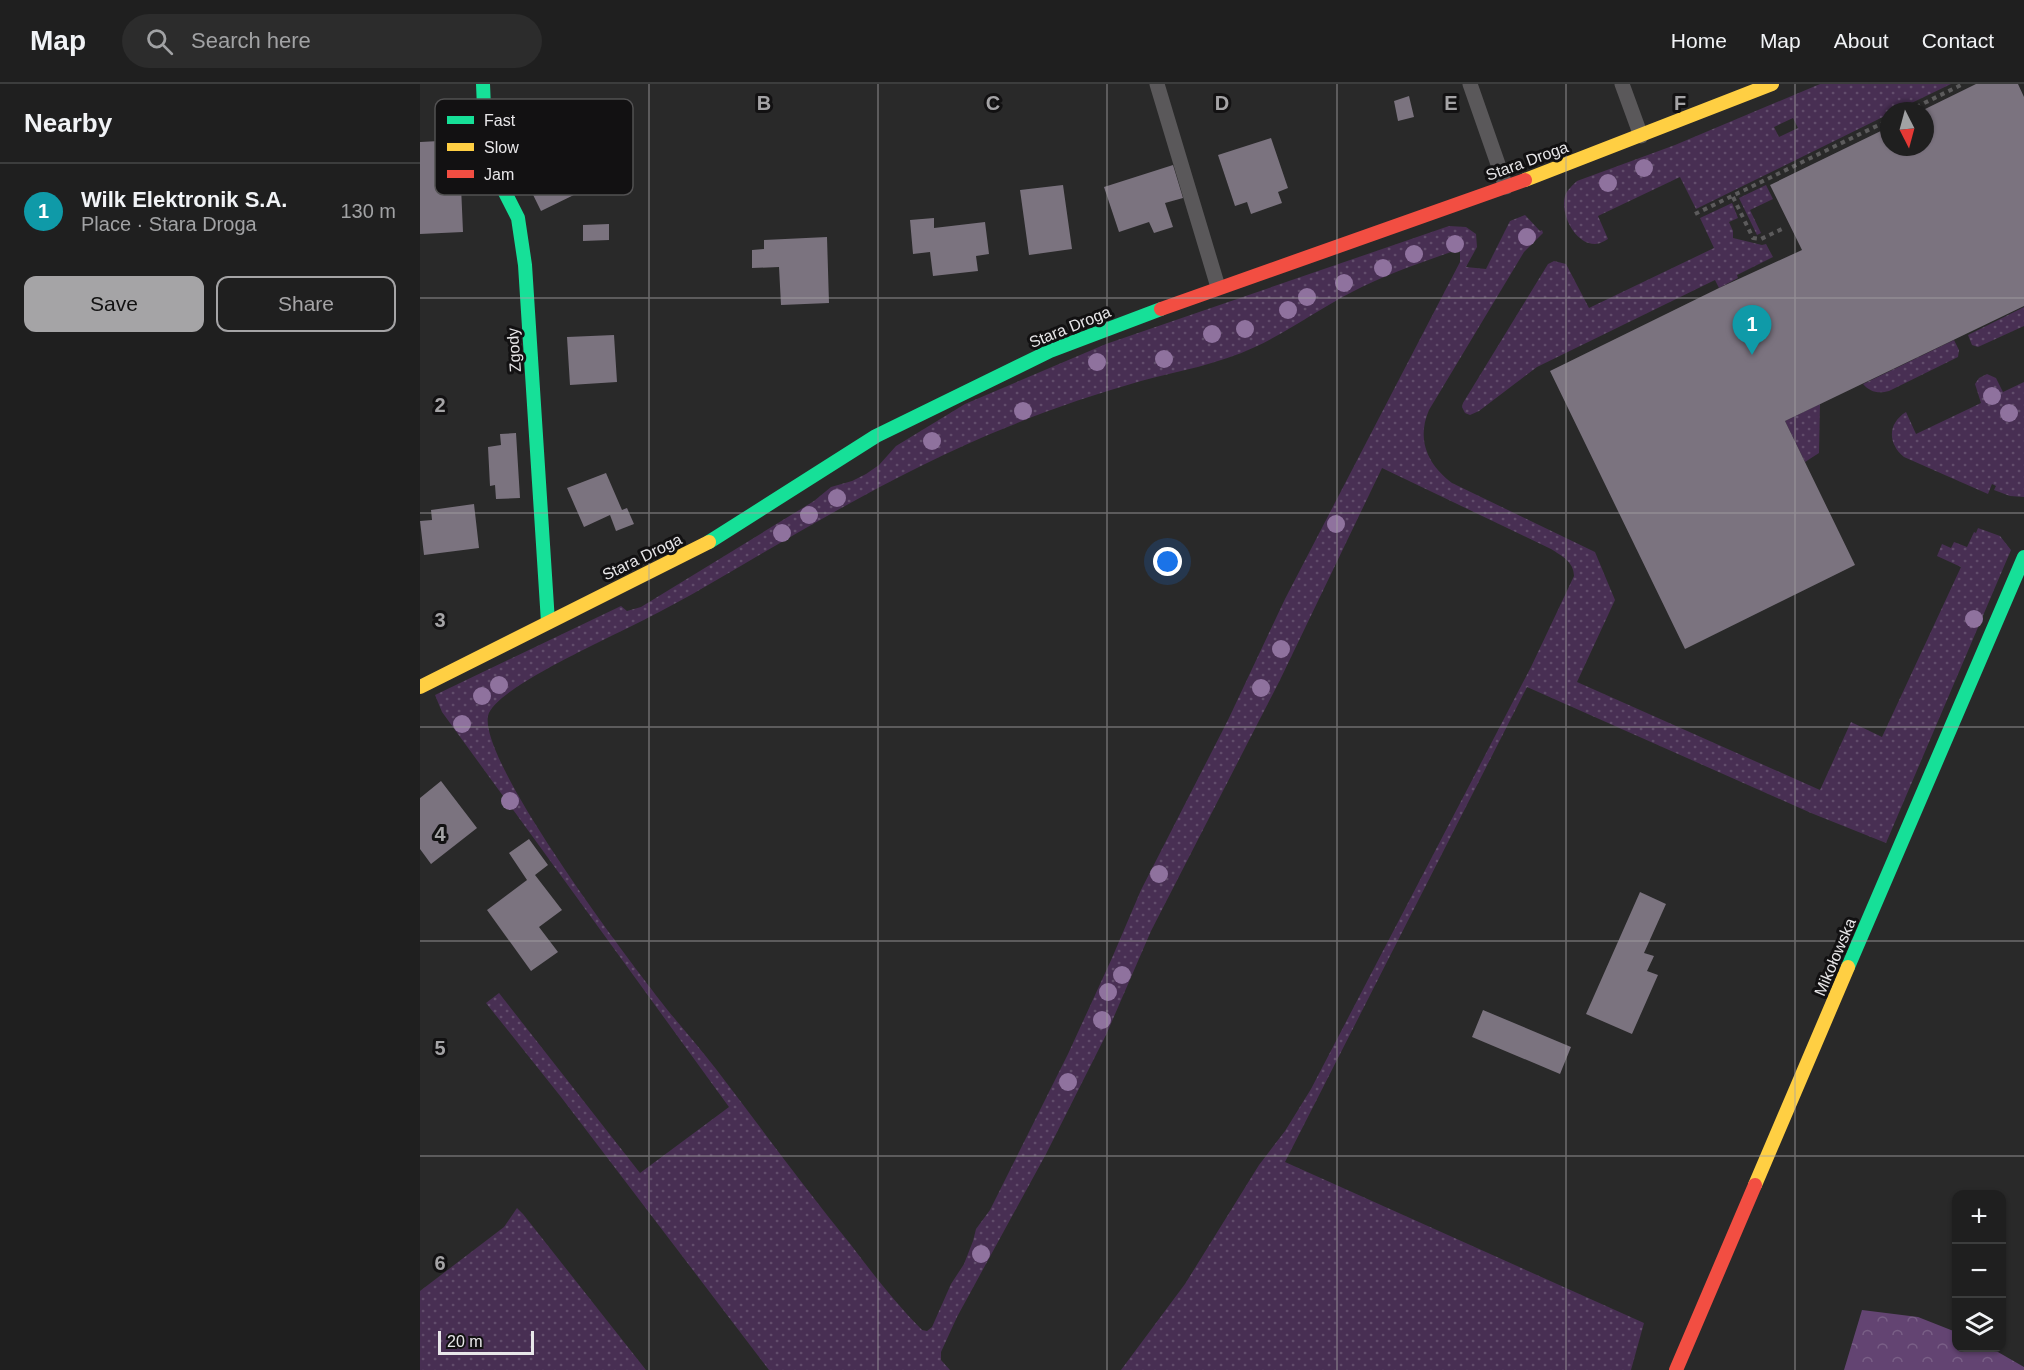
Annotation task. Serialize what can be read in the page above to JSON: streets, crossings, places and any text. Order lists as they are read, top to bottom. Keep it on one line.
{"streets":{"street":["Stara Droga","Zgody","Mikołowska"]},"crossings":[["Stara Droga","Zgody"]],"legend":["Fast","Slow","Jam"],"scale_bar":"20 m","north":"bottom","page":{"header":"Map","search":"Search here","nav":["Home","Map","About","Contact"],"heading":"Nearby","list":[{"mark":"1","name":"Wilk Elektronik S.A.","note":"Place · Stara Droga","value":"130 m"}],"buttons":["Save","Share"],"pins":"1","map_buttons":["+","−"],"scale":"20 m"},"grid":{"columns":["B","C","D","E","F"],"rows":["2","3","4","5","6"]}}
